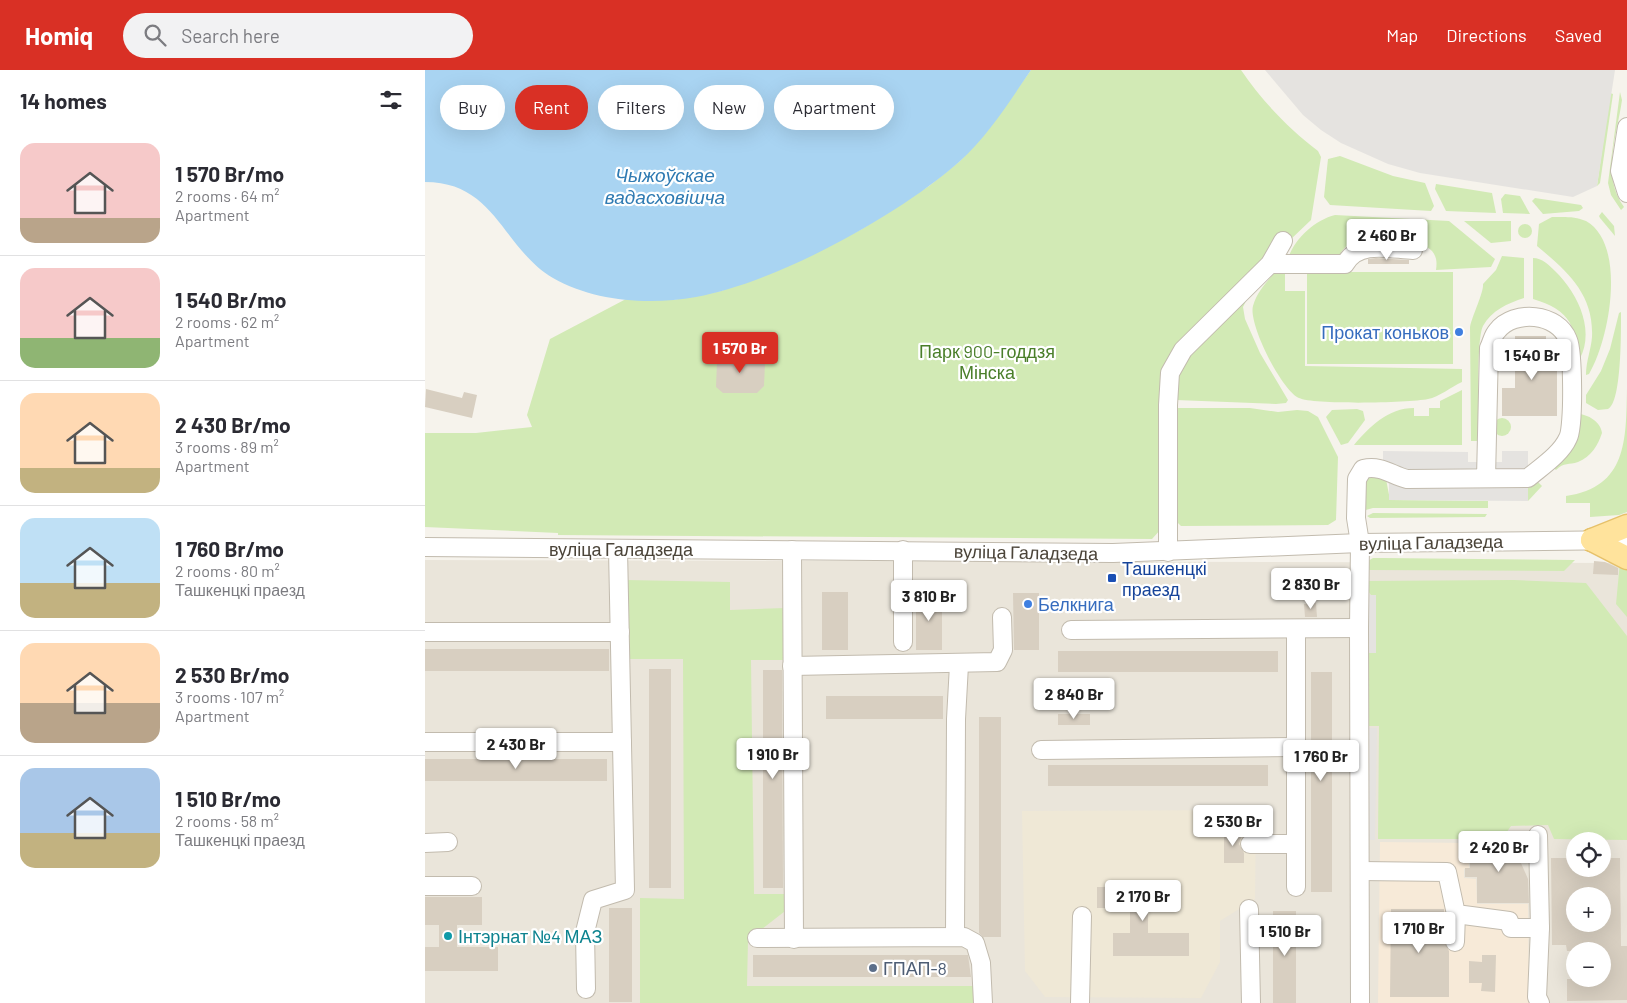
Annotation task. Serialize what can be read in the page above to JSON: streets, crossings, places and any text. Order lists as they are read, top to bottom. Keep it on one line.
{"streets":{"street":["вуліца Галадзеда"]},"water":["Чыжоўскае вадасховішча"],"parks":["Парк 900-годдзя Мінска"],"places":{"other":["Прокат коньков","Белкнига","Інтэрнат №4 МАЗ","ГПАП-8"],"transit":["Ташкенцкі праезд"]},"page":{"header":"Homiq","search":"Search here","nav":["Map","Directions","Saved"],"heading":"14 homes","chip":["Buy","Rent","Filters","New","Apartment"],"list":[{"name":"1 570 Br/mo","note":"2 rooms · 64 m² · Apartment"},{"name":"1 540 Br/mo","note":"2 rooms · 62 m² · Apartment"},{"name":"2 430 Br/mo","note":"3 rooms · 89 m² · Apartment"},{"name":"1 760 Br/mo","note":"2 rooms · 80 m² · Ташкенцкі праезд"},{"name":"2 530 Br/mo","note":"3 rooms · 107 m² · Apartment"},{"name":"1 510 Br/mo","note":"2 rooms · 58 m² · Ташкенцкі праезд"}],"price":["2 460 Br","1 570 Br","1 540 Br","2 830 Br","3 810 Br","2 840 Br","2 430 Br","1 910 Br","1 760 Br","2 530 Br","2 420 Br","2 170 Br","1 710 Br","1 510 Br"],"map_buttons":["+","−"]}}
